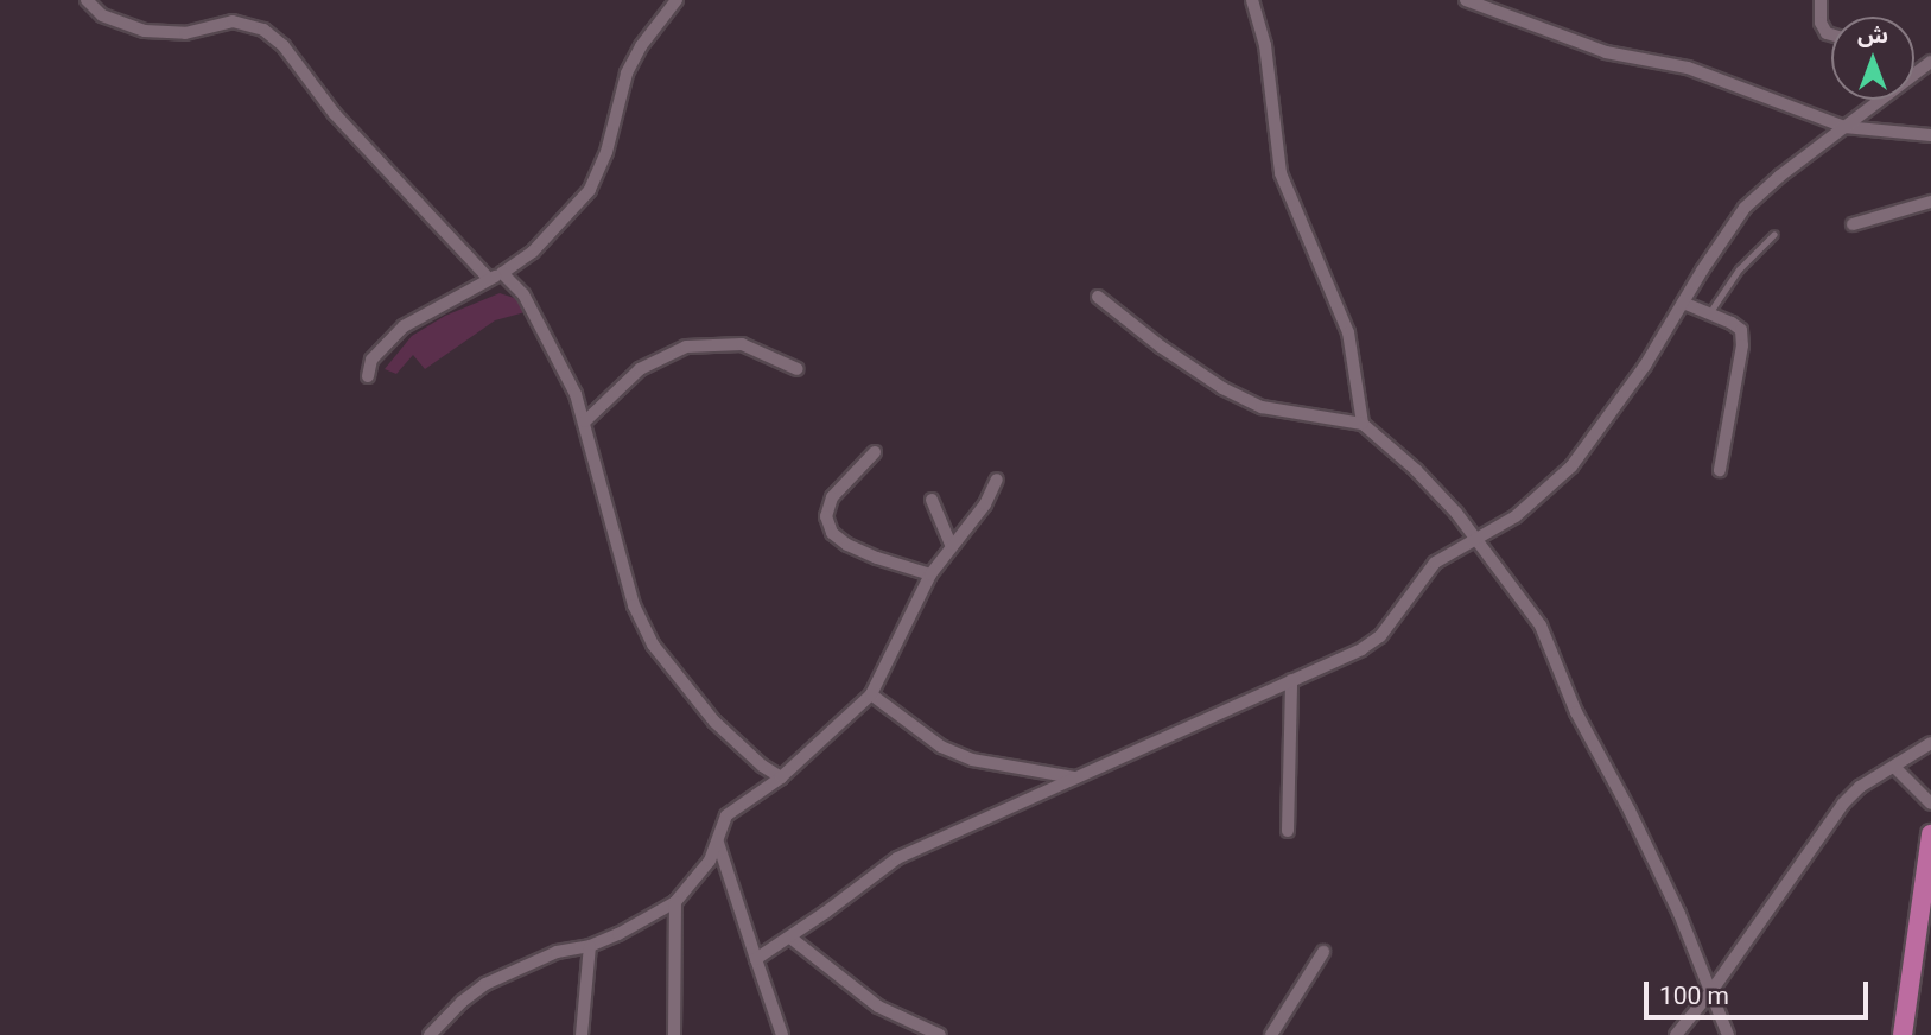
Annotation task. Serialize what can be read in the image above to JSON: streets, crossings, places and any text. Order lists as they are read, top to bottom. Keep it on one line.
{"scale_bar":"100 m","north":"top"}
